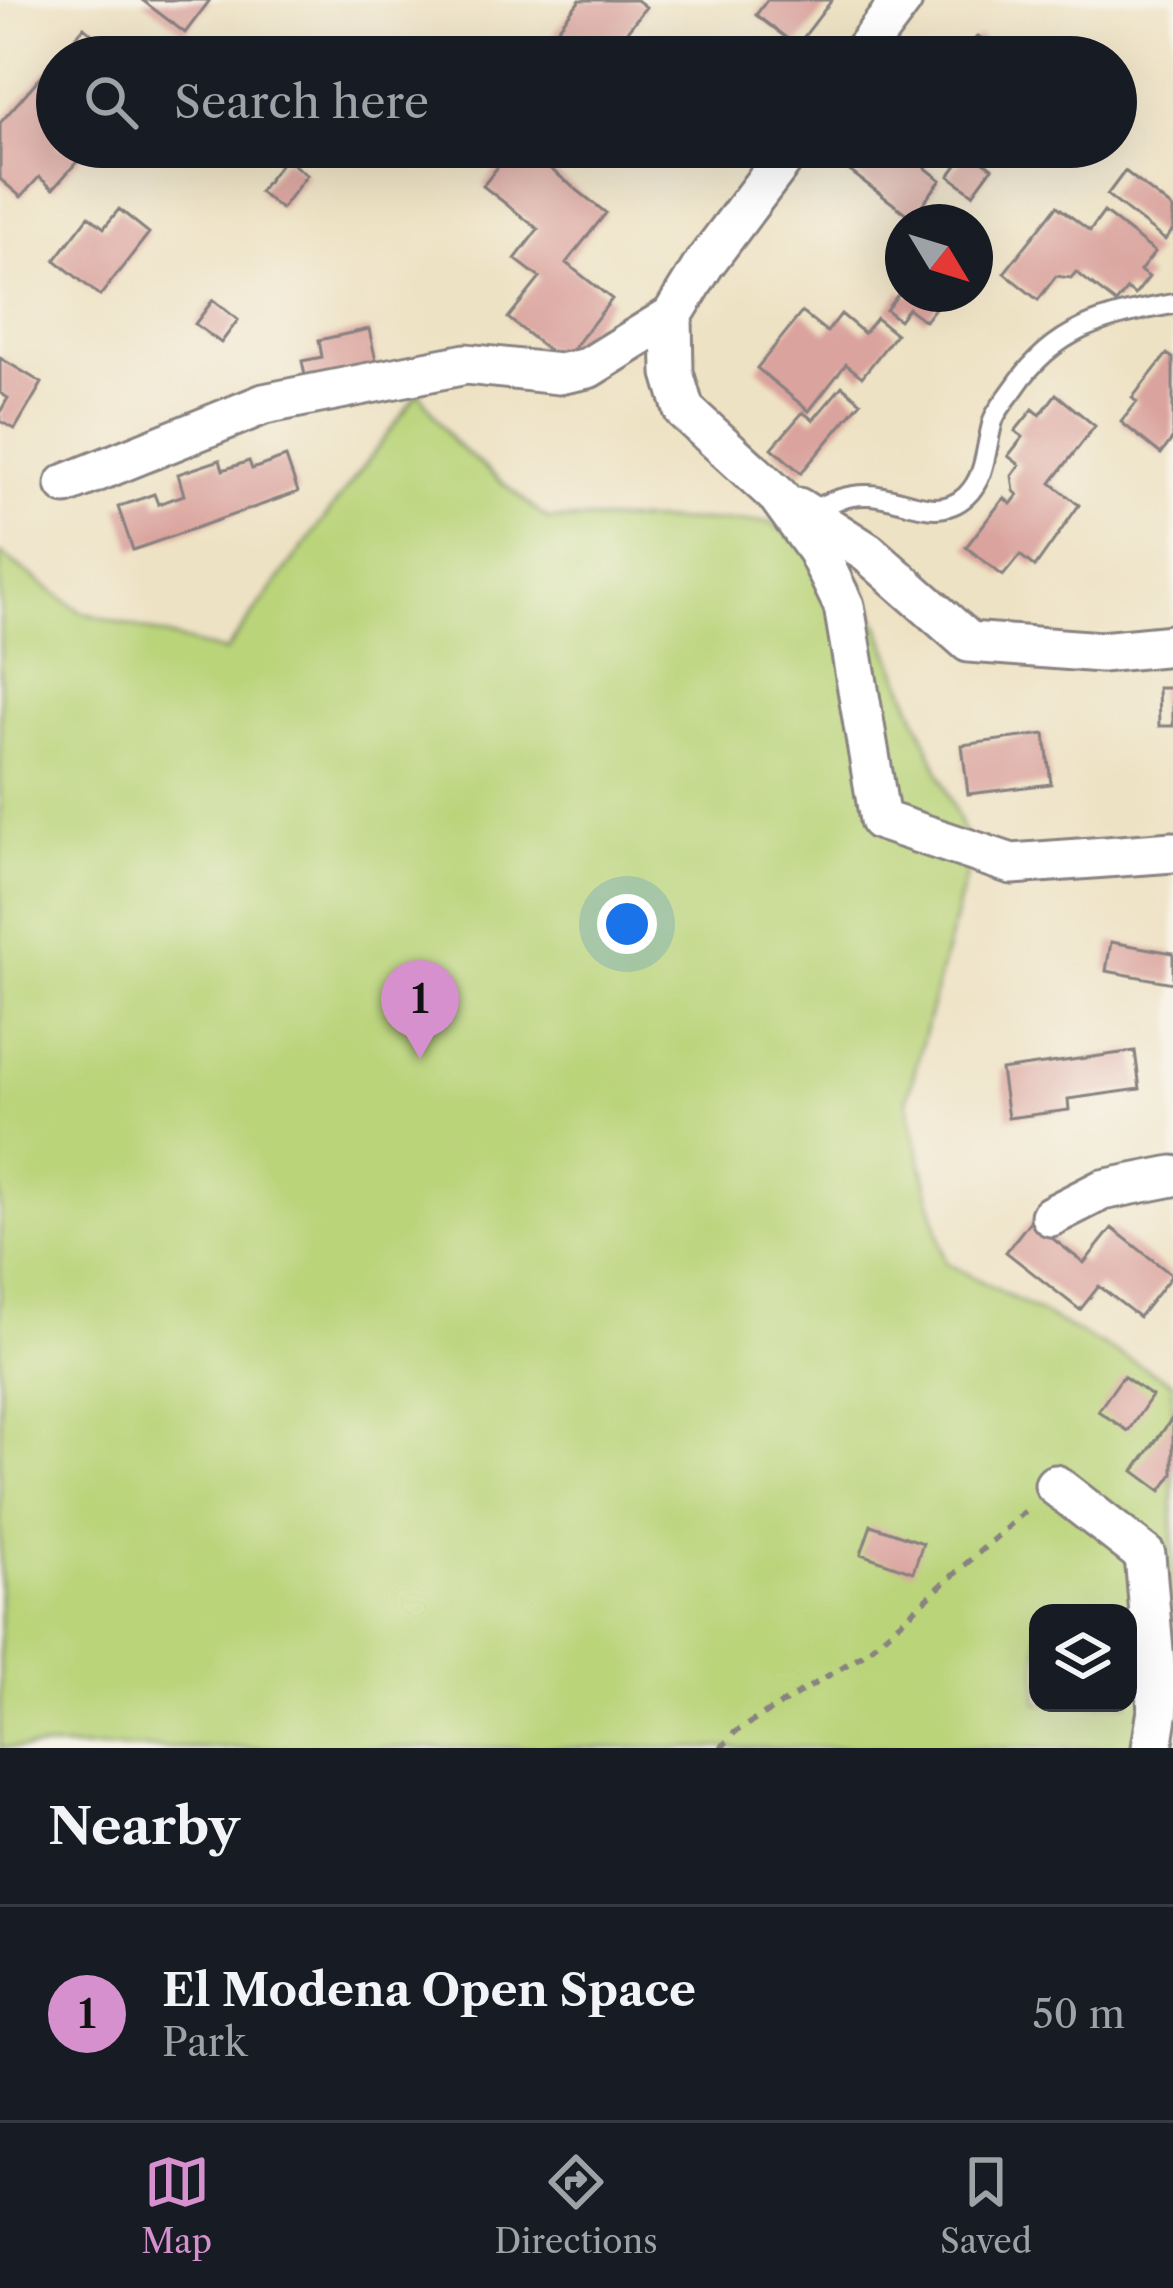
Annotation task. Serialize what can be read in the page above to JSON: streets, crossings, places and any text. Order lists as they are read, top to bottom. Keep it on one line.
{"north":"bottom right","page":{"search":"Search here","pins":"1","heading":"Nearby","list":[{"mark":"1","name":"El Modena Open Space","note":"Park","value":"50 m"}],"nav":["Map","Directions","Saved"]}}
